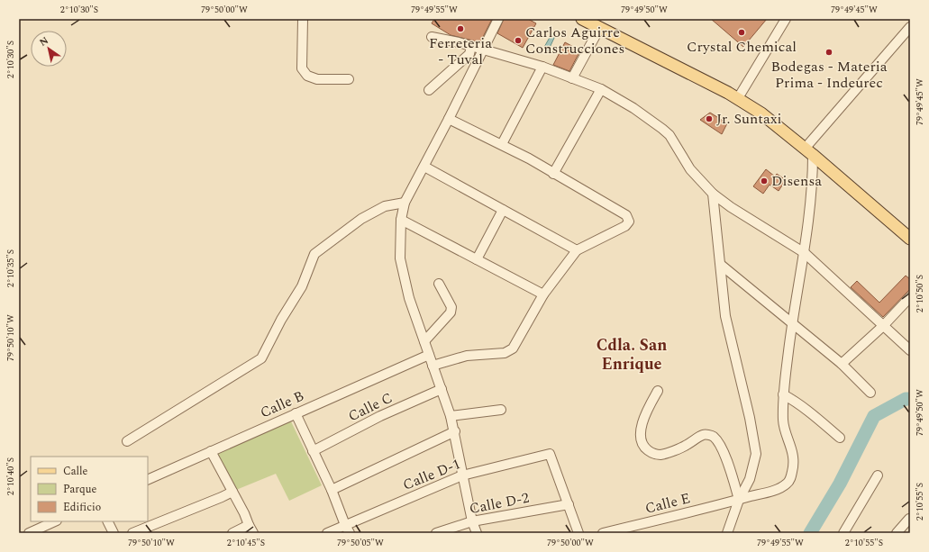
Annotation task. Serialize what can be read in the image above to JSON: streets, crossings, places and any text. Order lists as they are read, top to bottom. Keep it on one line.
{"streets":{"street":["Calle B","Calle C","Calle D-1","Calle D-2","Calle E"]},"crossings":[["Calle D-1","Calle D-2"]],"districts":["Cdla. San Enrique"],"places":["Ferreteria - Tuval","Crystal Chemical","Carlos Aguirre Construcciones","Bodegas - Materia Prima - Indeurec","Jr. Suntaxi","Disensa"],"legend":["Calle","Parque","Edificio"],"north":"top left","coordinates":["2°10'30\"S","79°50'00\"W","79°49'55\"W","79°49'50\"W","79°49'45\"W","2°10'35\"S","2°10'50\"S","79°50'10\"W","2°10'40\"S","2°10'55\"S","2°10'45\"S","79°50'05\"W"]}
